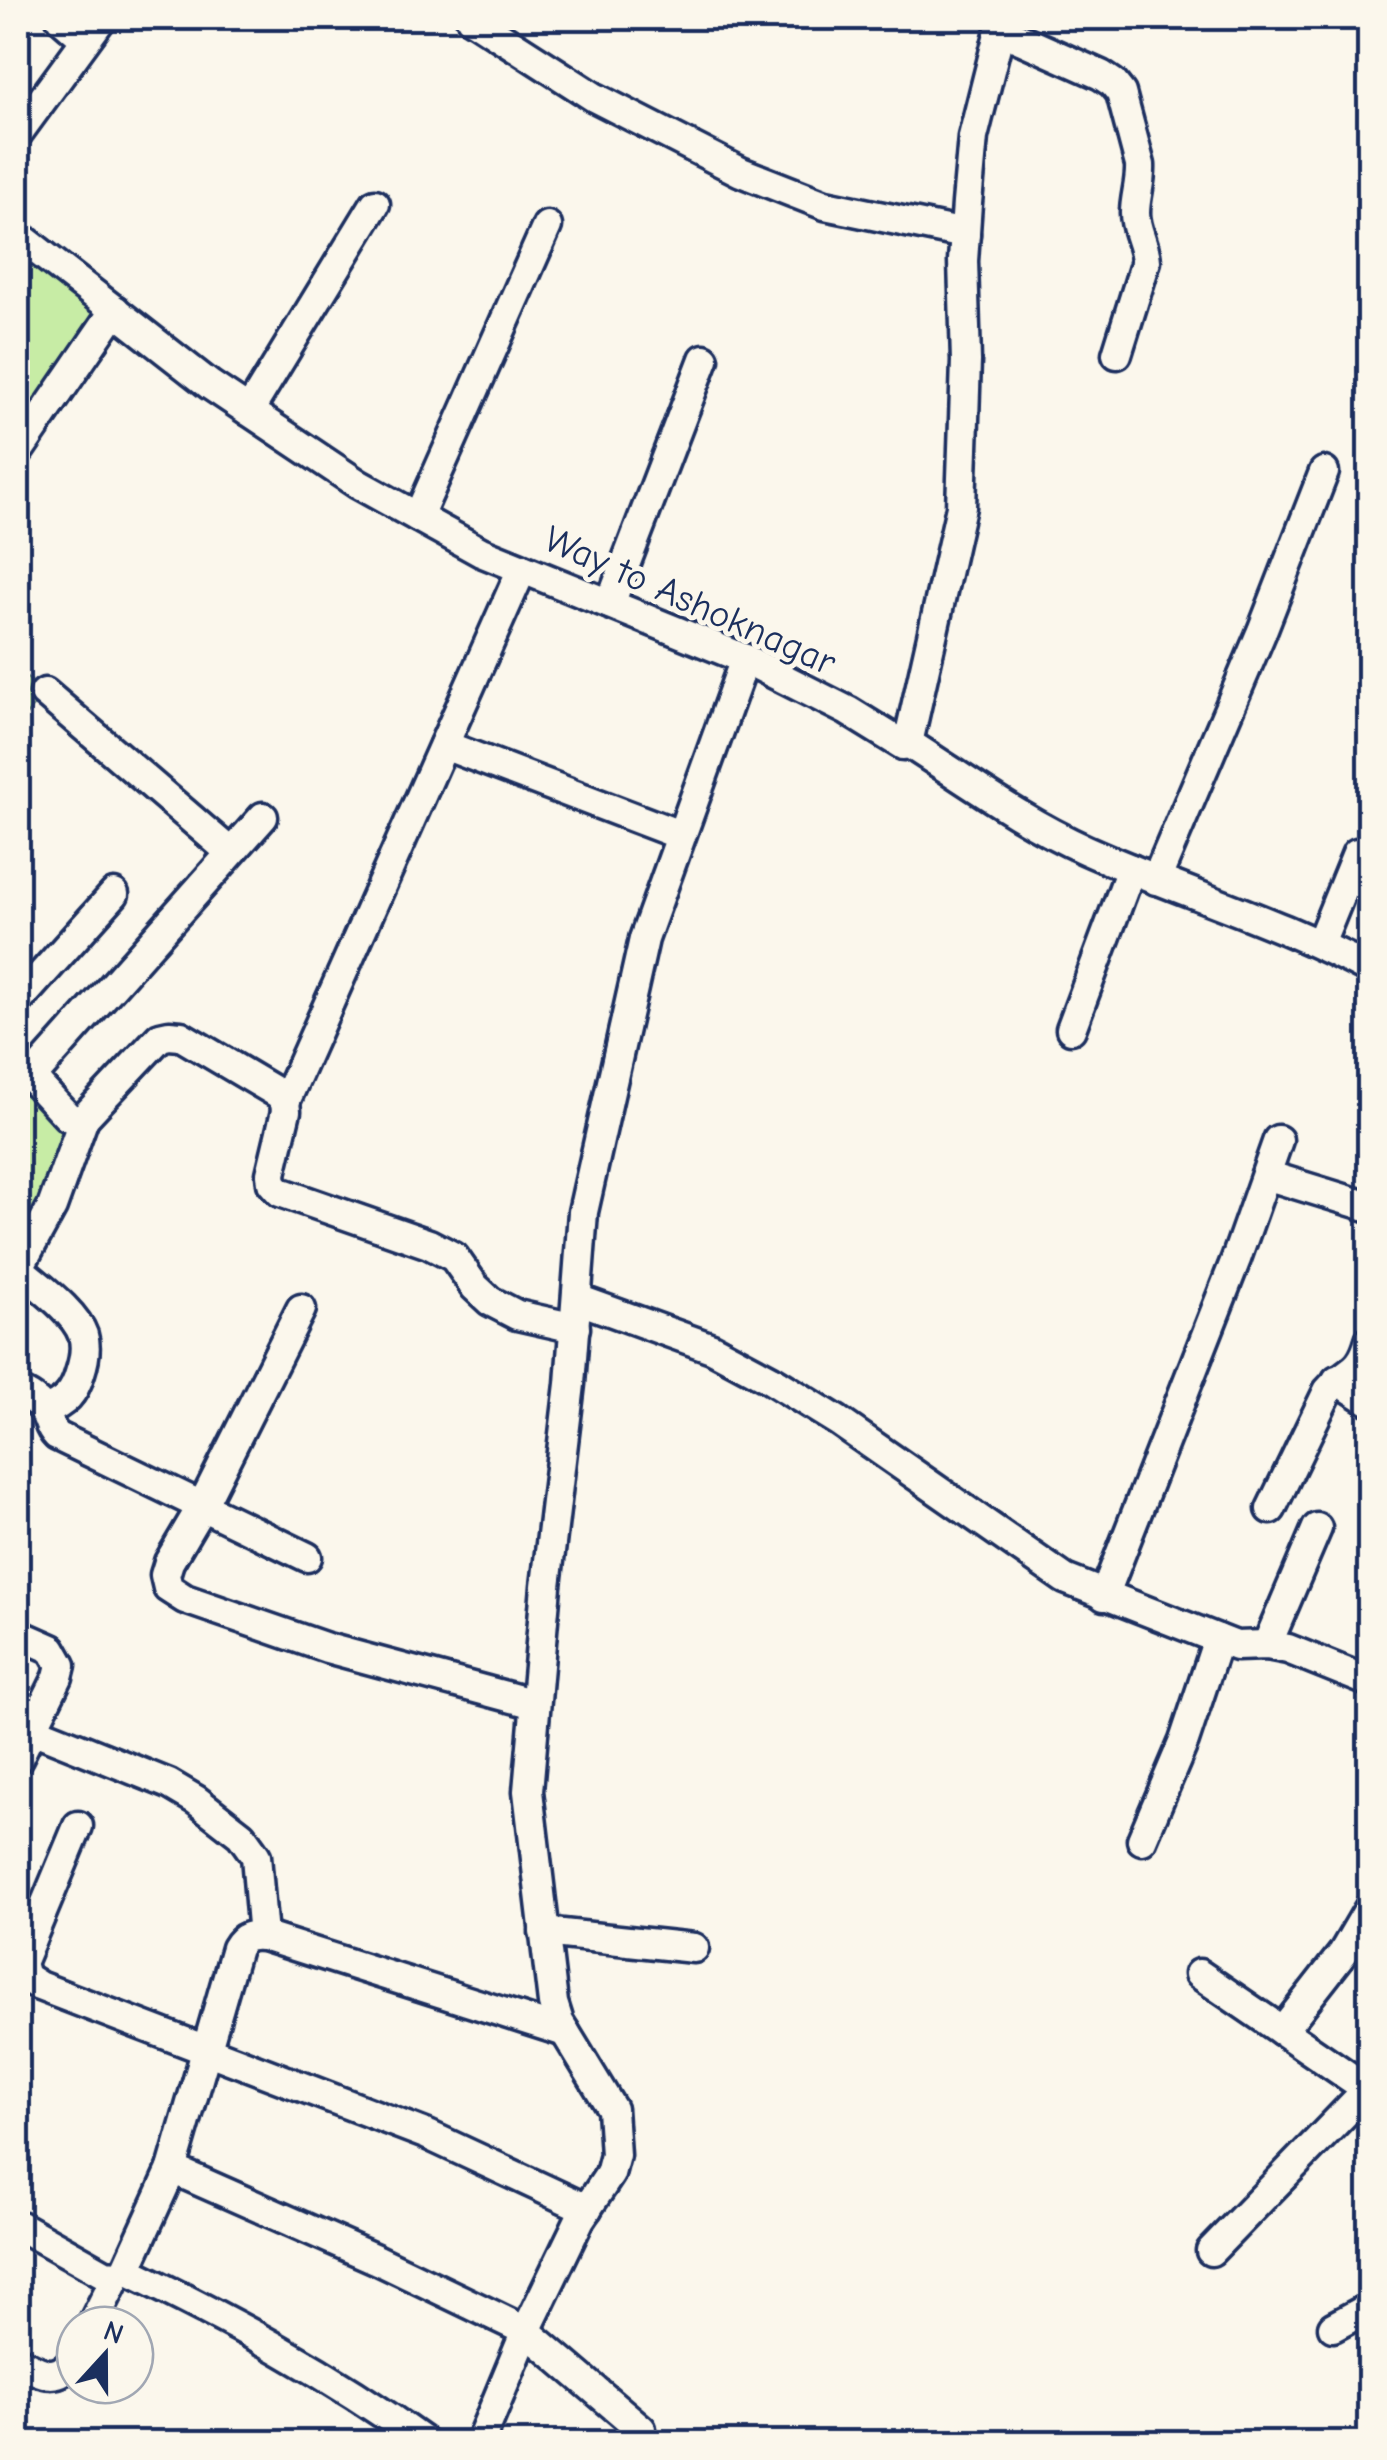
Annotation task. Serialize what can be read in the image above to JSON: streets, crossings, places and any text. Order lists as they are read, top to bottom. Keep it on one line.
{"streets":{"street":["Way to Ashoknagar"]},"north":"top"}
